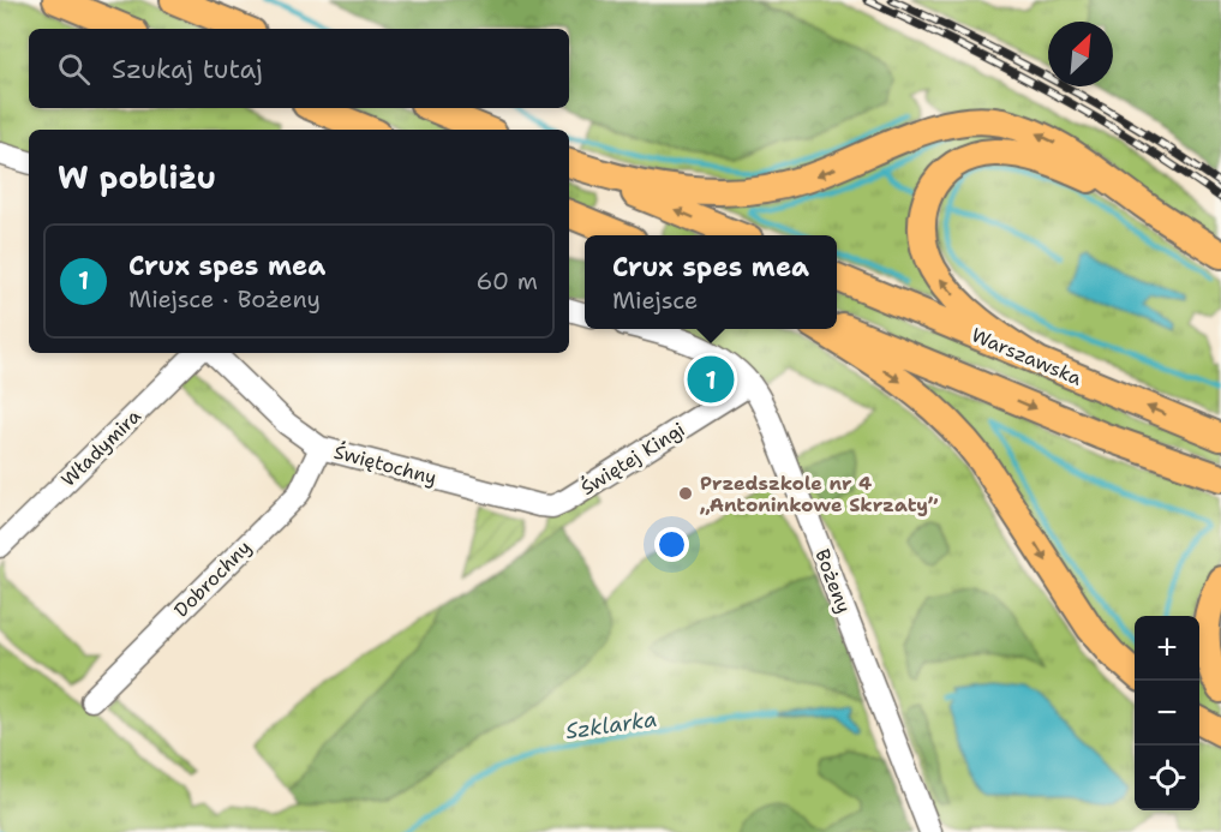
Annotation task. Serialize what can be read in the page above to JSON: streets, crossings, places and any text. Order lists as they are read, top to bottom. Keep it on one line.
{"streets":{"main road":["Warszawska"],"street":["Władymira","Świętej Kingi","Świętochny","Dobrochny","Bożeny"]},"crossings":[["Świętej Kingi","Świętochny"],["Świętej Kingi","Bożeny"],["Świętochny","Dobrochny"]],"water":["Szklarka"],"places":["Przedszkole nr 4 „Antoninkowe Skrzaty”"],"north":"top right","page":{"search":"Szukaj tutaj","heading":"W pobliżu","list":[{"mark":"1","name":"Crux spes mea","note":"Miejsce · Bożeny","value":"60 m"}],"popup":["Crux spes mea","Miejsce"],"pins":"1","map_buttons":["+","−"]}}
